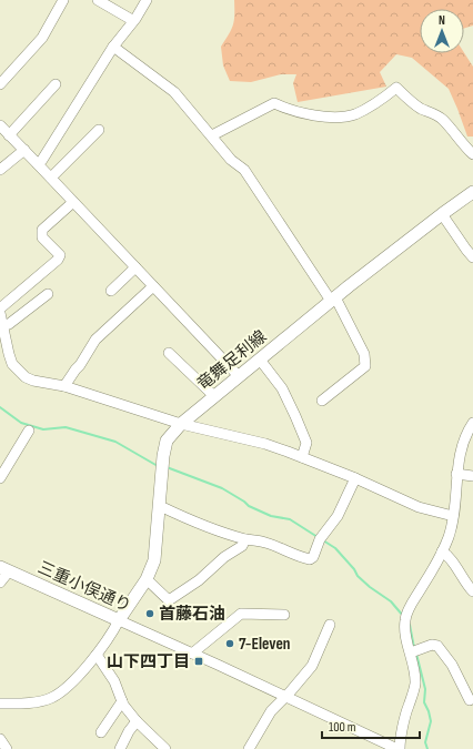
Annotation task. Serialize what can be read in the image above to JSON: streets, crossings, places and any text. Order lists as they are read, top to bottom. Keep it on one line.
{"streets":{"main road":["竜舞足利線","三重小俣通り"]},"crossings":[["竜舞足利線","三重小俣通り"]],"places":{"other":["首藤石油","7-Eleven"],"transit":["山下四丁目"]},"scale_bar":"100 m","north":"top"}
